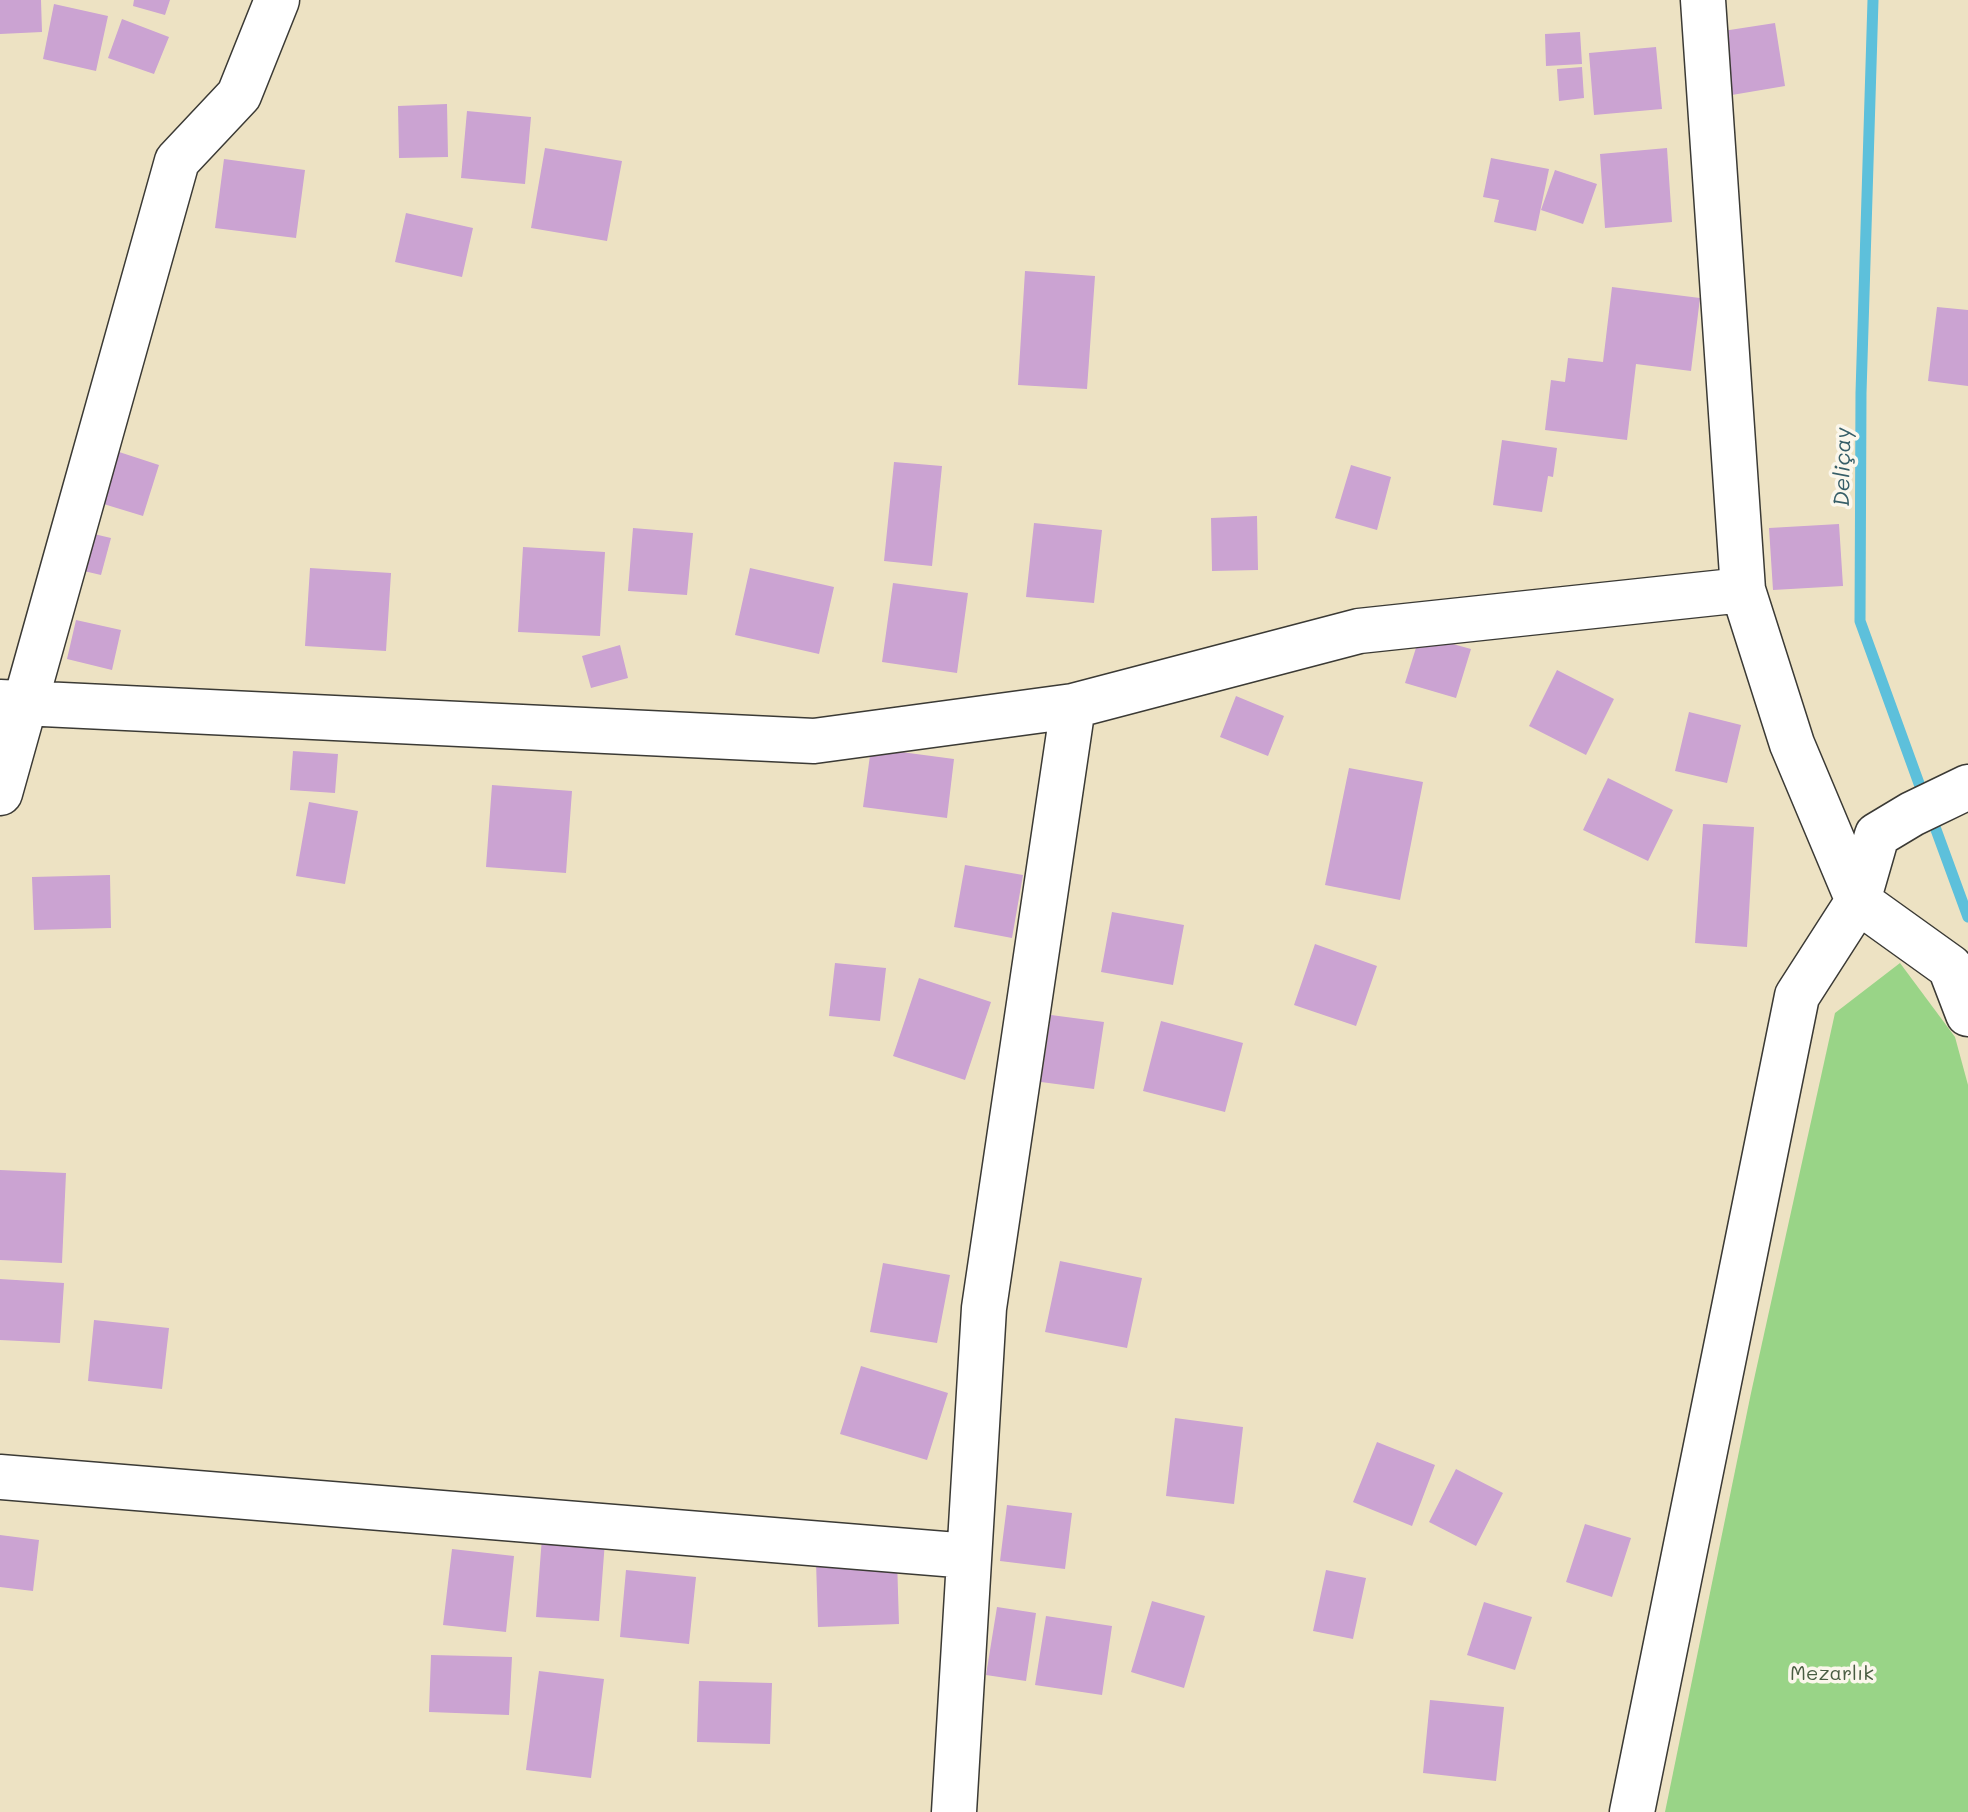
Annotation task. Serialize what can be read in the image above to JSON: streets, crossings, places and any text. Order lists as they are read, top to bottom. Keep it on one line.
{"water":["Deliçay"],"parks":["Mezarlık"]}
